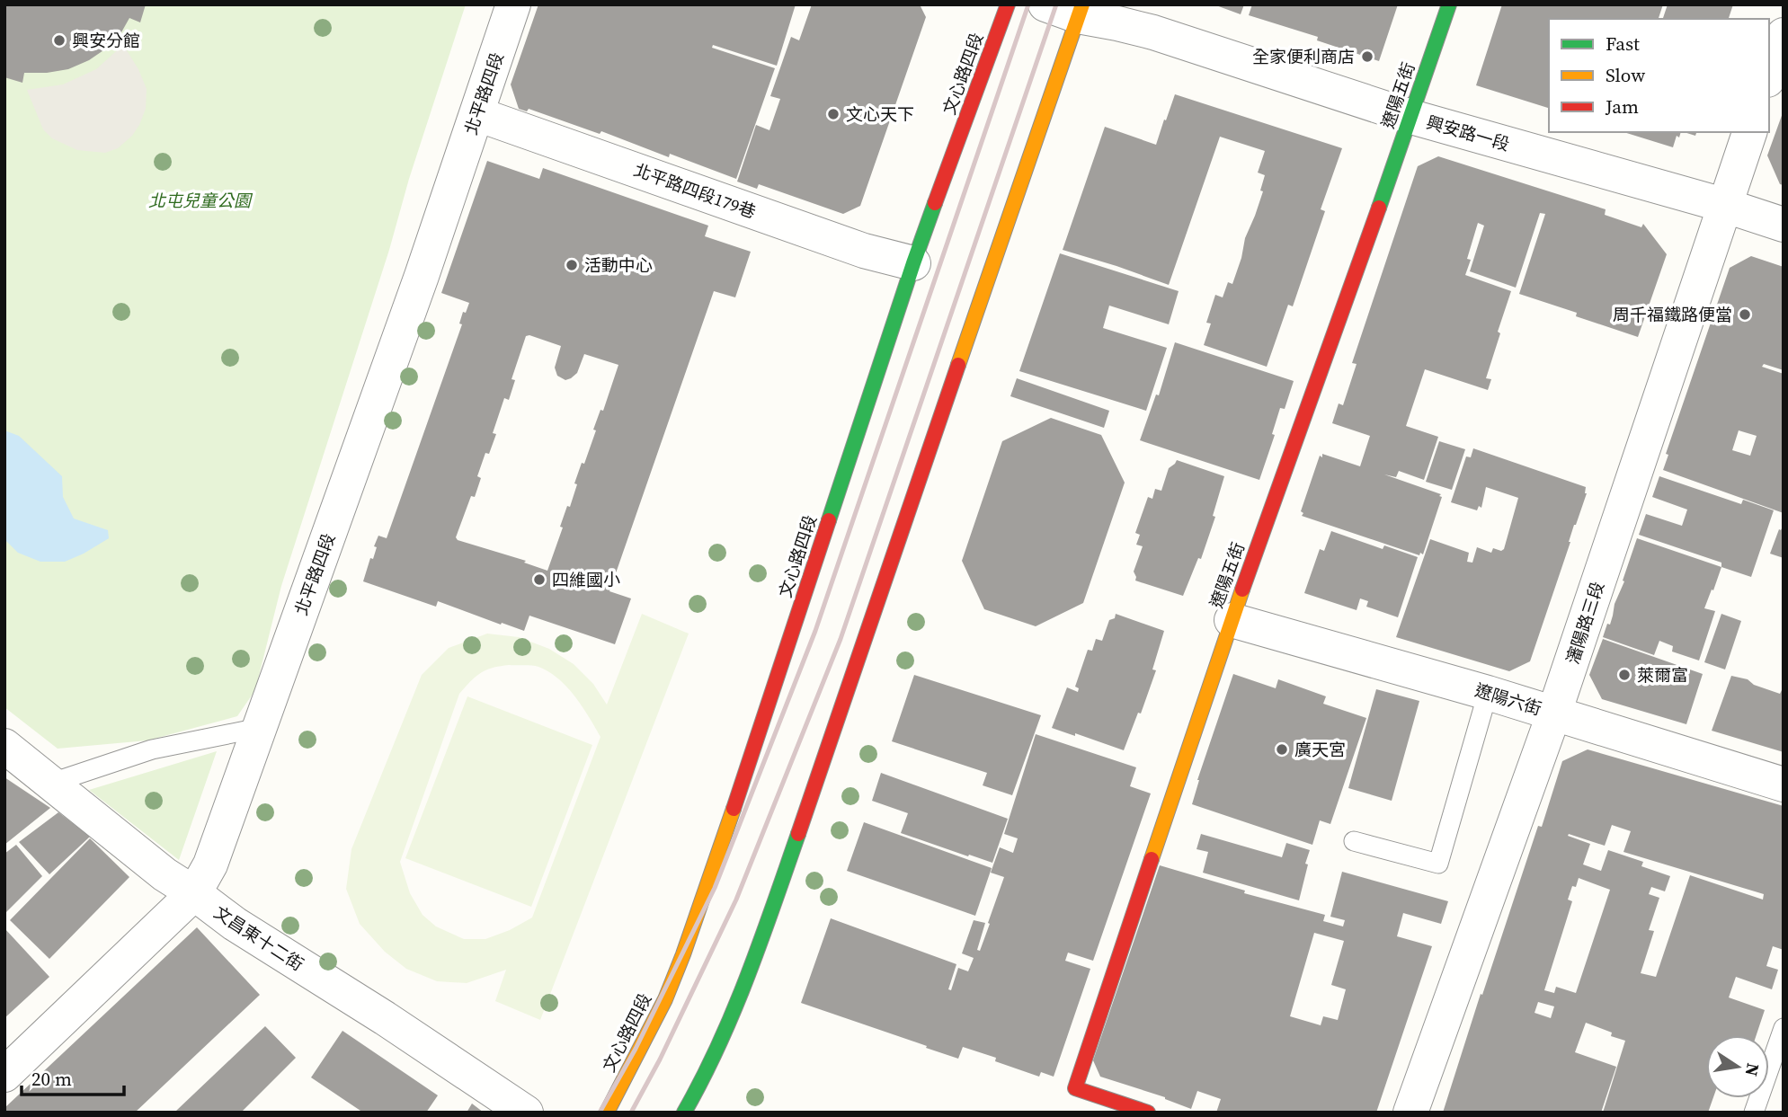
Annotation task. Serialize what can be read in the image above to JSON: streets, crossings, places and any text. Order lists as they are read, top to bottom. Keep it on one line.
{"streets":{"main road":["文心路四段","遼陽五街"],"street":["北平路四段","興安路一段","北平路四段179巷","瀋陽路三段","遼陽六街","文昌東十二街"]},"crossings":[["文心路四段","北平路四段179巷"],["北平路四段","北平路四段179巷"],["北平路四段","文昌東十二街"],["遼陽五街","興安路一段"],["遼陽五街","遼陽六街"],["興安路一段","瀋陽路三段"],["瀋陽路三段","遼陽六街"]],"parks":["北屯兒童公園"],"places":["興安分館","全家便利商店","文心天下","活動中心","周千福鐵路便當","四維國小","萊爾富","廣天宮"],"legend":["Fast","Slow","Jam"],"scale_bar":"20 m","north":"right"}
